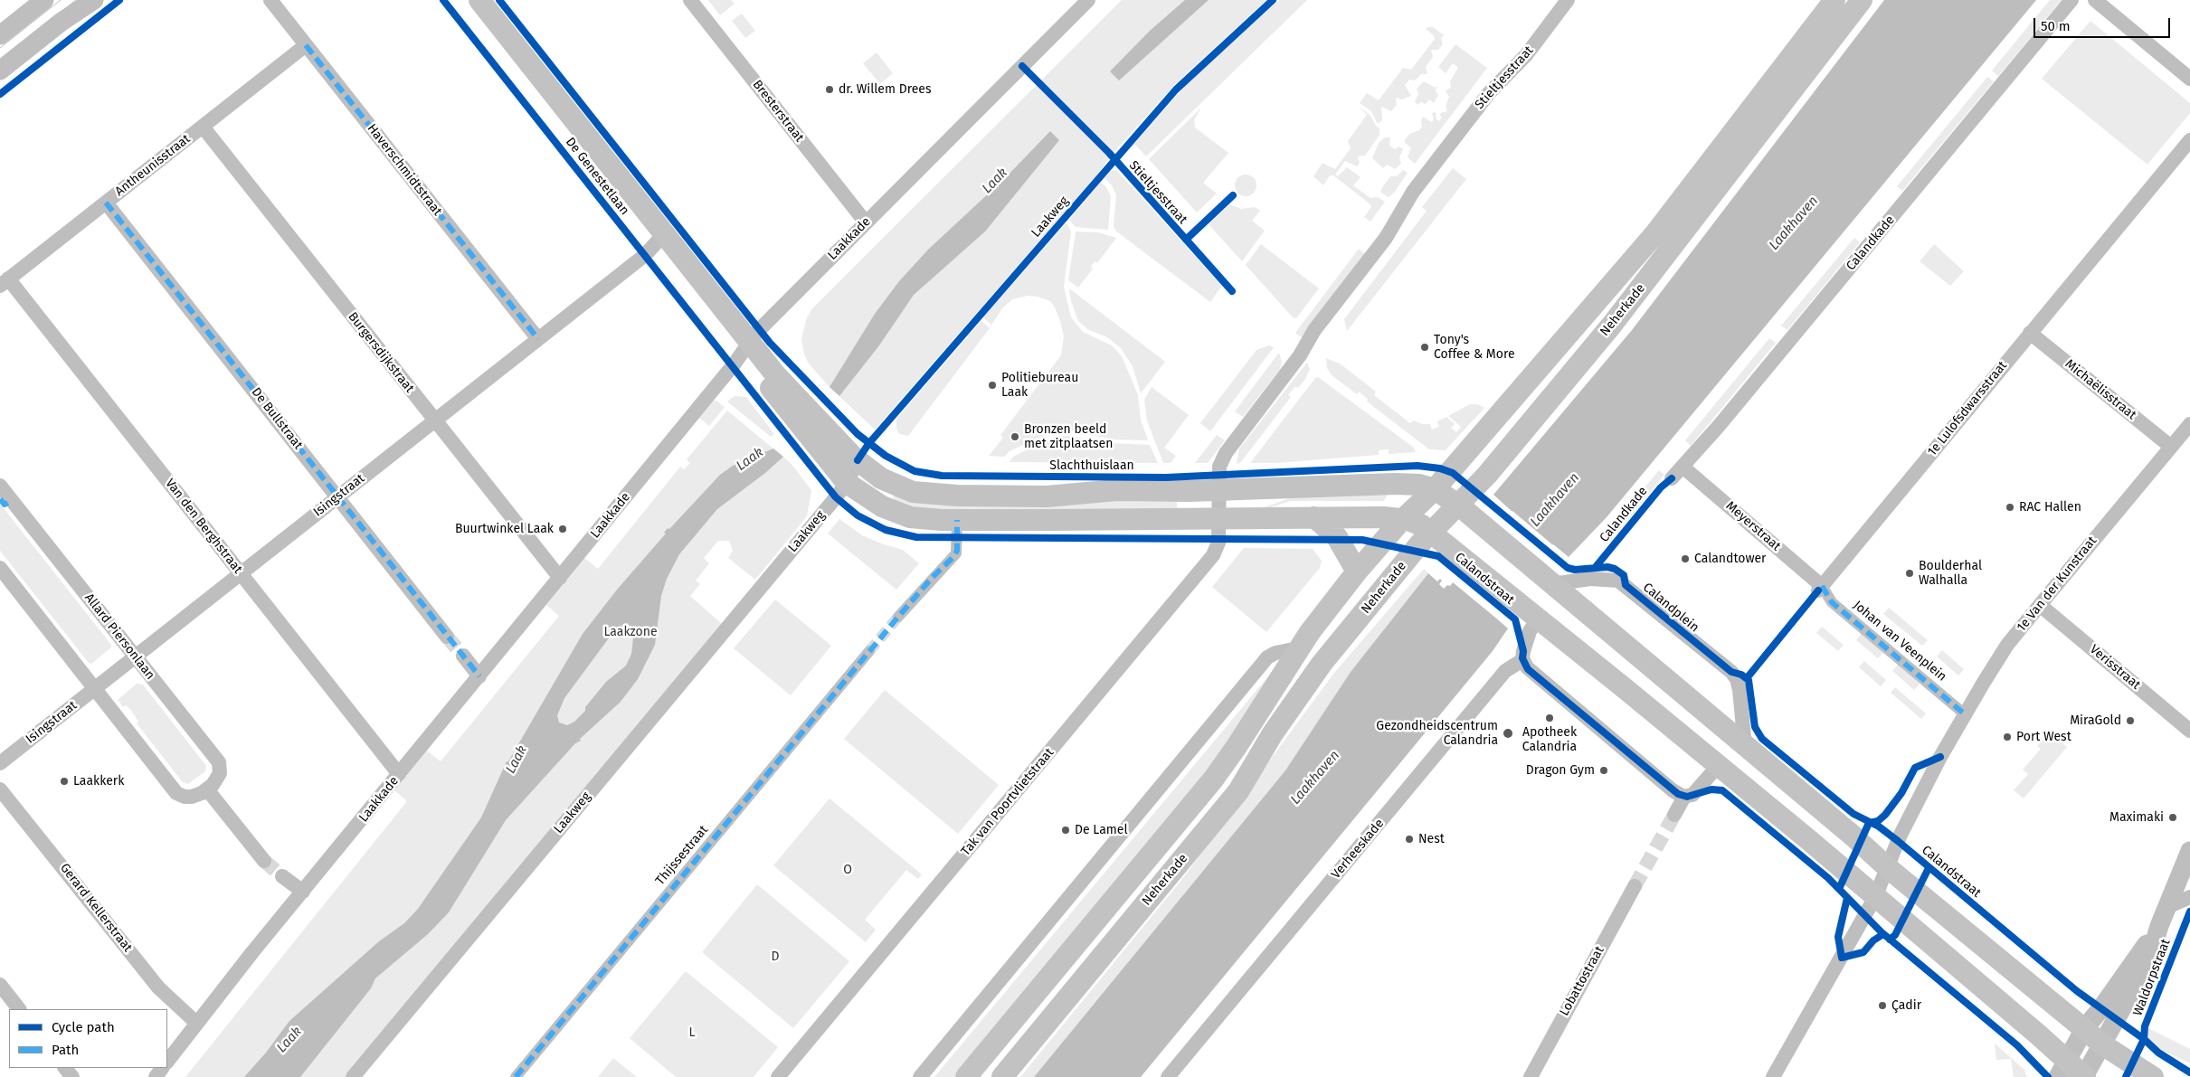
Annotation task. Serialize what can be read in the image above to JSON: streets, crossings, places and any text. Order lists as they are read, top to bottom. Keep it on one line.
{"streets":{"main road":["De Genestetlaan","Neherkade","Slachthuislaan","Calandstraat"],"street":["Stieltjesstraat","Bresterstraat","Antheunisstraat","Haverschmidtstraat","Laakweg","Laakkade","Calandkade","Burgersdijkstraat","Michaëlisstraat","1e Lulofsdwarsstraat","De Bullstraat","Isingstraat","Van den Berghstraat","Meyerstraat","1e Van der Kunstraat","Calandplein","Allard Piersonlaan","Johan van Veenplein","Verisstraat","Tak van Poortvlietstraat","Verheeskade","Thijssestraat","Gerard Kellerstraat","Waldorpstraat","Lobattostraat"]},"crossings":[["Stieltjesstraat","Slachthuislaan"],["Stieltjesstraat","Tak van Poortvlietstraat"],["Bresterstraat","Laakkade"],["Antheunisstraat","Haverschmidtstraat"],["Antheunisstraat","Burgersdijkstraat"],["Antheunisstraat","De Bullstraat"],["Antheunisstraat","Van den Berghstraat"],["Haverschmidtstraat","Isingstraat"],["De Genestetlaan","Laakkade"],["De Genestetlaan","Slachthuislaan"],["De Genestetlaan","Isingstraat"],["Laakweg","Slachthuislaan"],["Laakkade","Burgersdijkstraat"],["Laakkade","Slachthuislaan"],["Laakkade","Van den Berghstraat"],["Laakkade","Gerard Kellerstraat"],["Calandkade","Meyerstraat"],["Neherkade","Slachthuislaan"],["Neherkade","Calandstraat"],["Burgersdijkstraat","Isingstraat"],["Michaëlisstraat","1e Lulofsdwarsstraat"],["Michaëlisstraat","1e Van der Kunstraat"],["1e Lulofsdwarsstraat","Meyerstraat"],["1e Lulofsdwarsstraat","Johan van Veenplein"],["De Bullstraat","Isingstraat"],["Slachthuislaan","Tak van Poortvlietstraat"],["Isingstraat","Van den Berghstraat"],["Isingstraat","Allard Piersonlaan"],["Meyerstraat","Johan van Veenplein"],["Calandstraat","1e Van der Kunstraat"],["Calandstraat","Waldorpstraat"],["1e Van der Kunstraat","Johan van Veenplein"],["1e Van der Kunstraat","Verisstraat"]],"water":["Laak","Laakhaven"],"parks":["Laakzone","O","D","L"],"places":["dr. Willem Drees","Tony's Coffee & More","Politiebureau Laak","Bronzen beeld met zitplaatsen","RAC Hallen","Buurtwinkel Laak","Calandtower","Boulderhal Walhalla","Apotheek Calandria","MiraGold","Gezondheidscentrum Calandria","Port West","Dragon Gym","Laakkerk","Maximaki","De Lamel","Nest","Çadir"],"legend":["Cycle path","Path"],"scale_bar":"50 m"}
